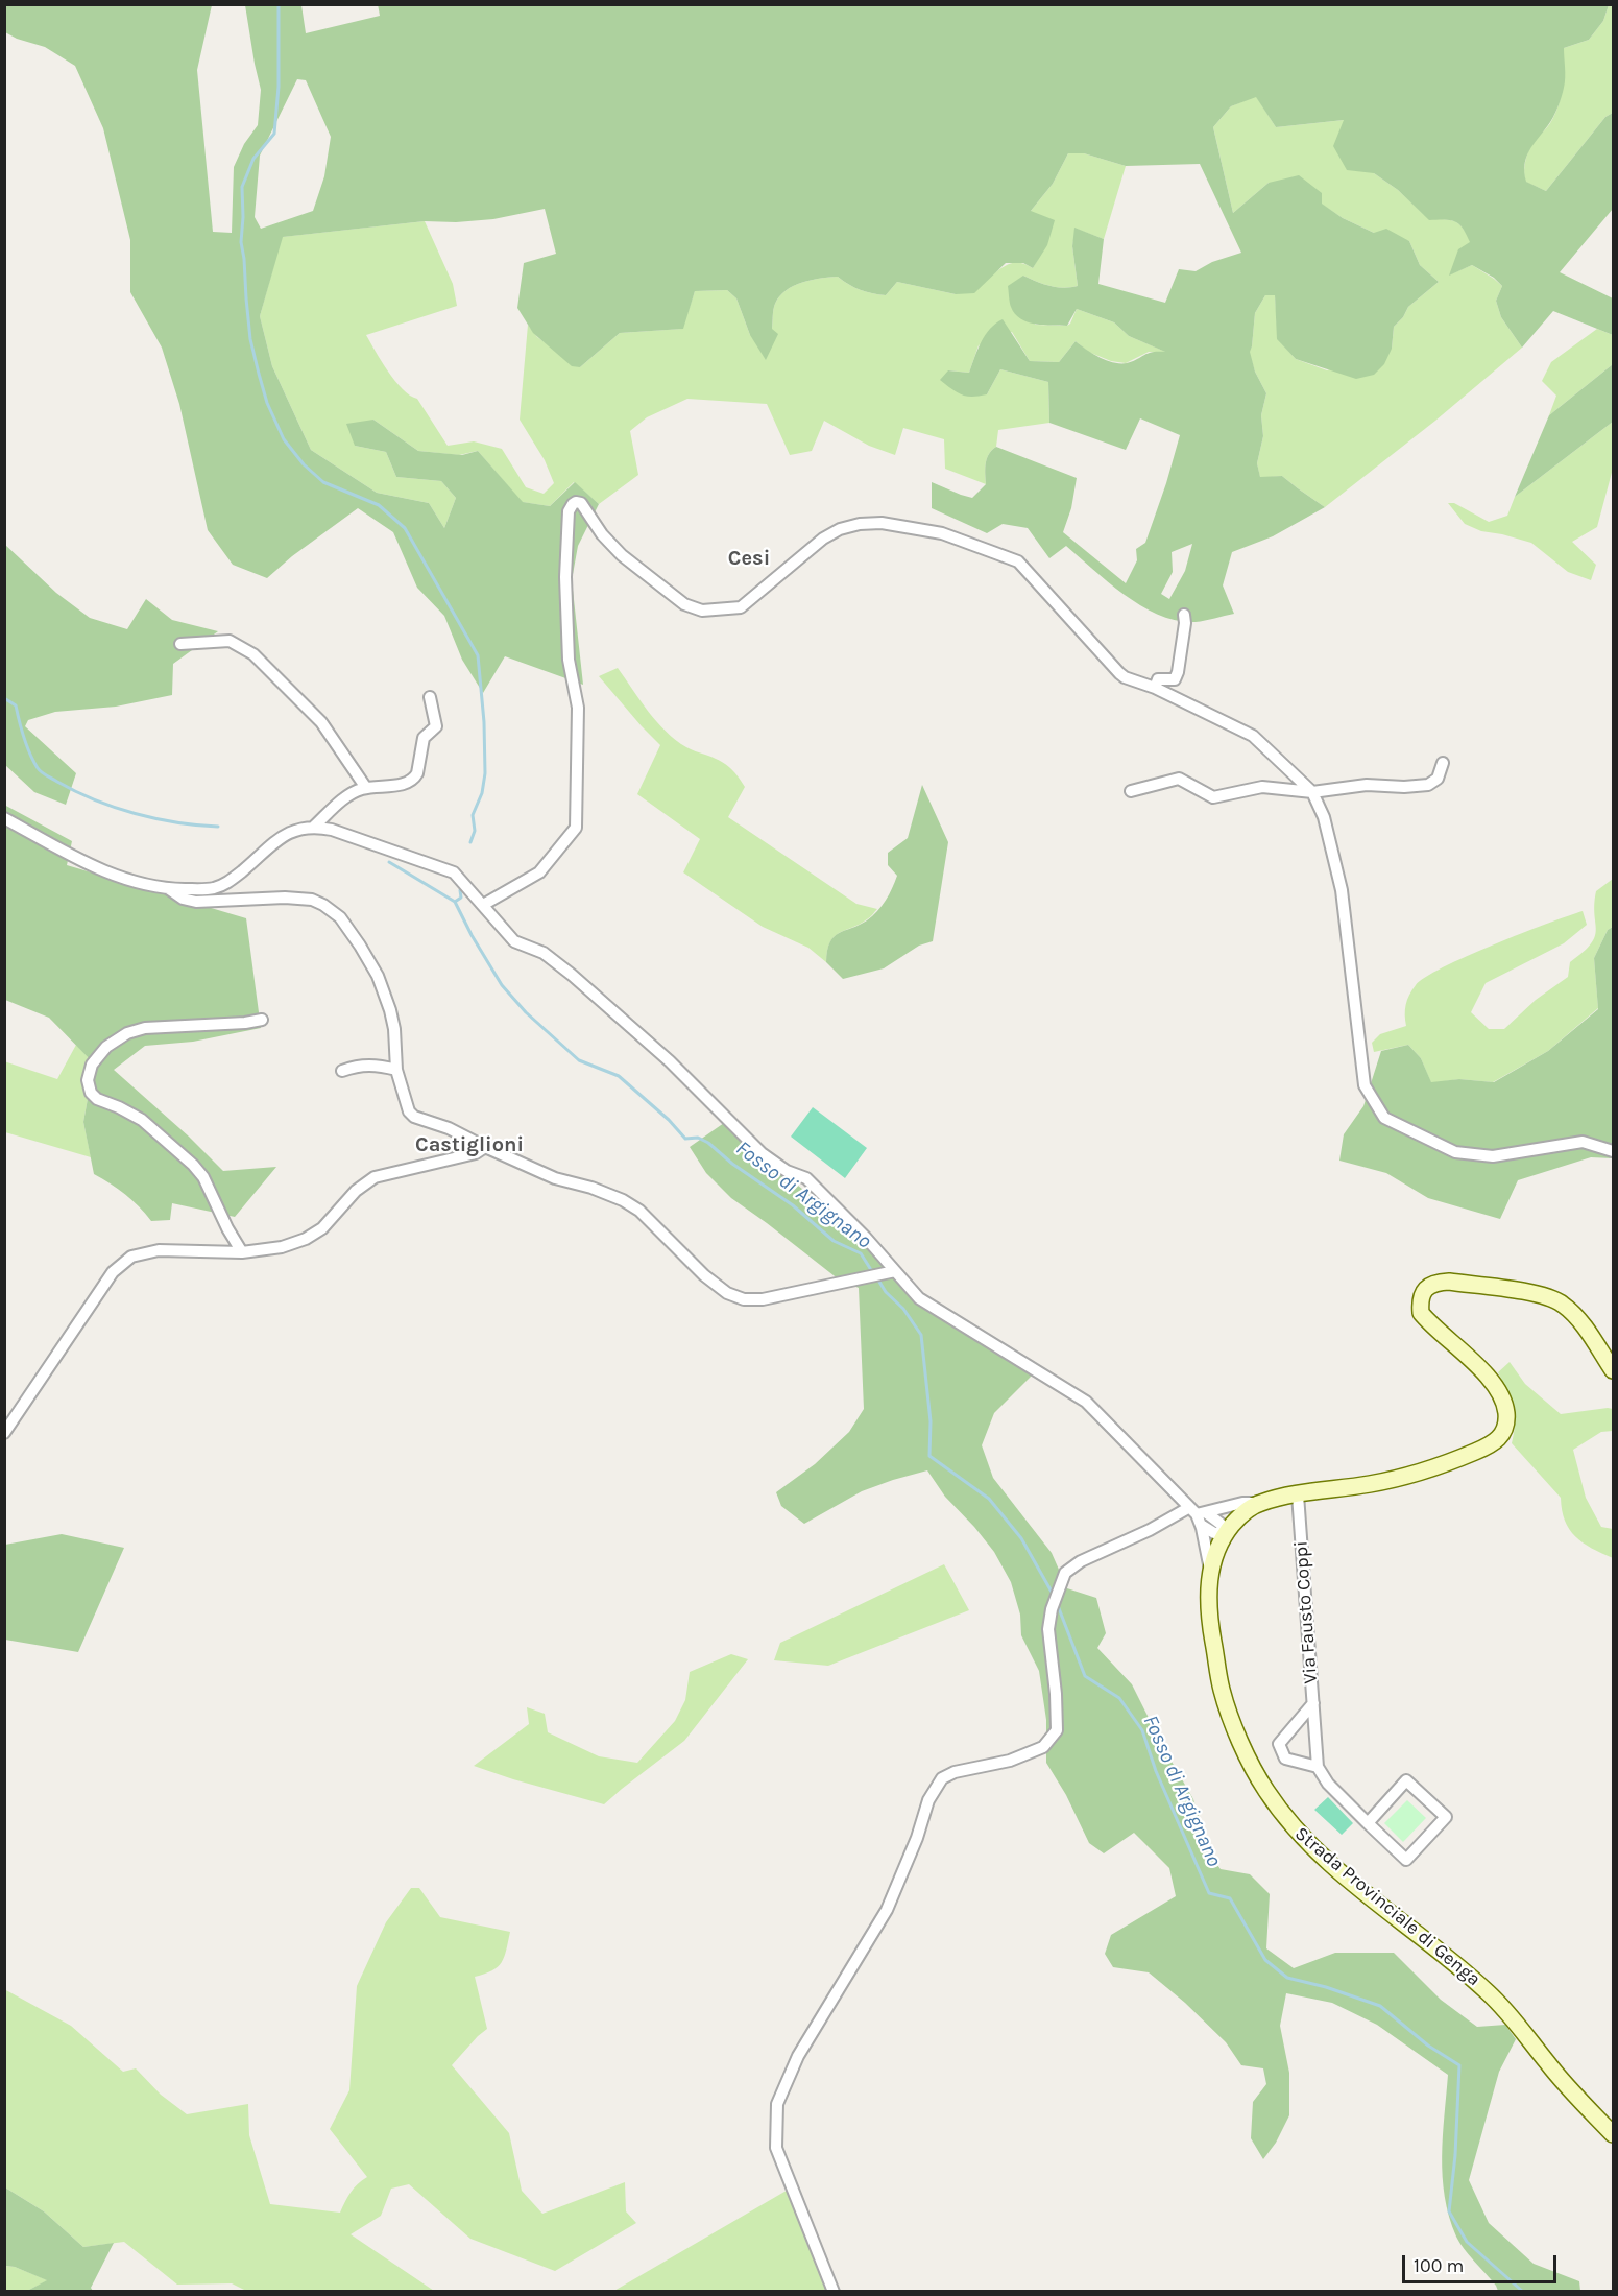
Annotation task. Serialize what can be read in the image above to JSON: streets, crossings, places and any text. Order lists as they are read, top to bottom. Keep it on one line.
{"streets":{"main road":["Strada Provinciale di Genga"],"street":["Via Fausto Coppi"]},"crossings":[["Via Fausto Coppi","Strada Provinciale di Genga"]],"districts":["Cesi","Castiglioni"],"water":["Fosso di Argignano"],"scale_bar":"100 m"}
